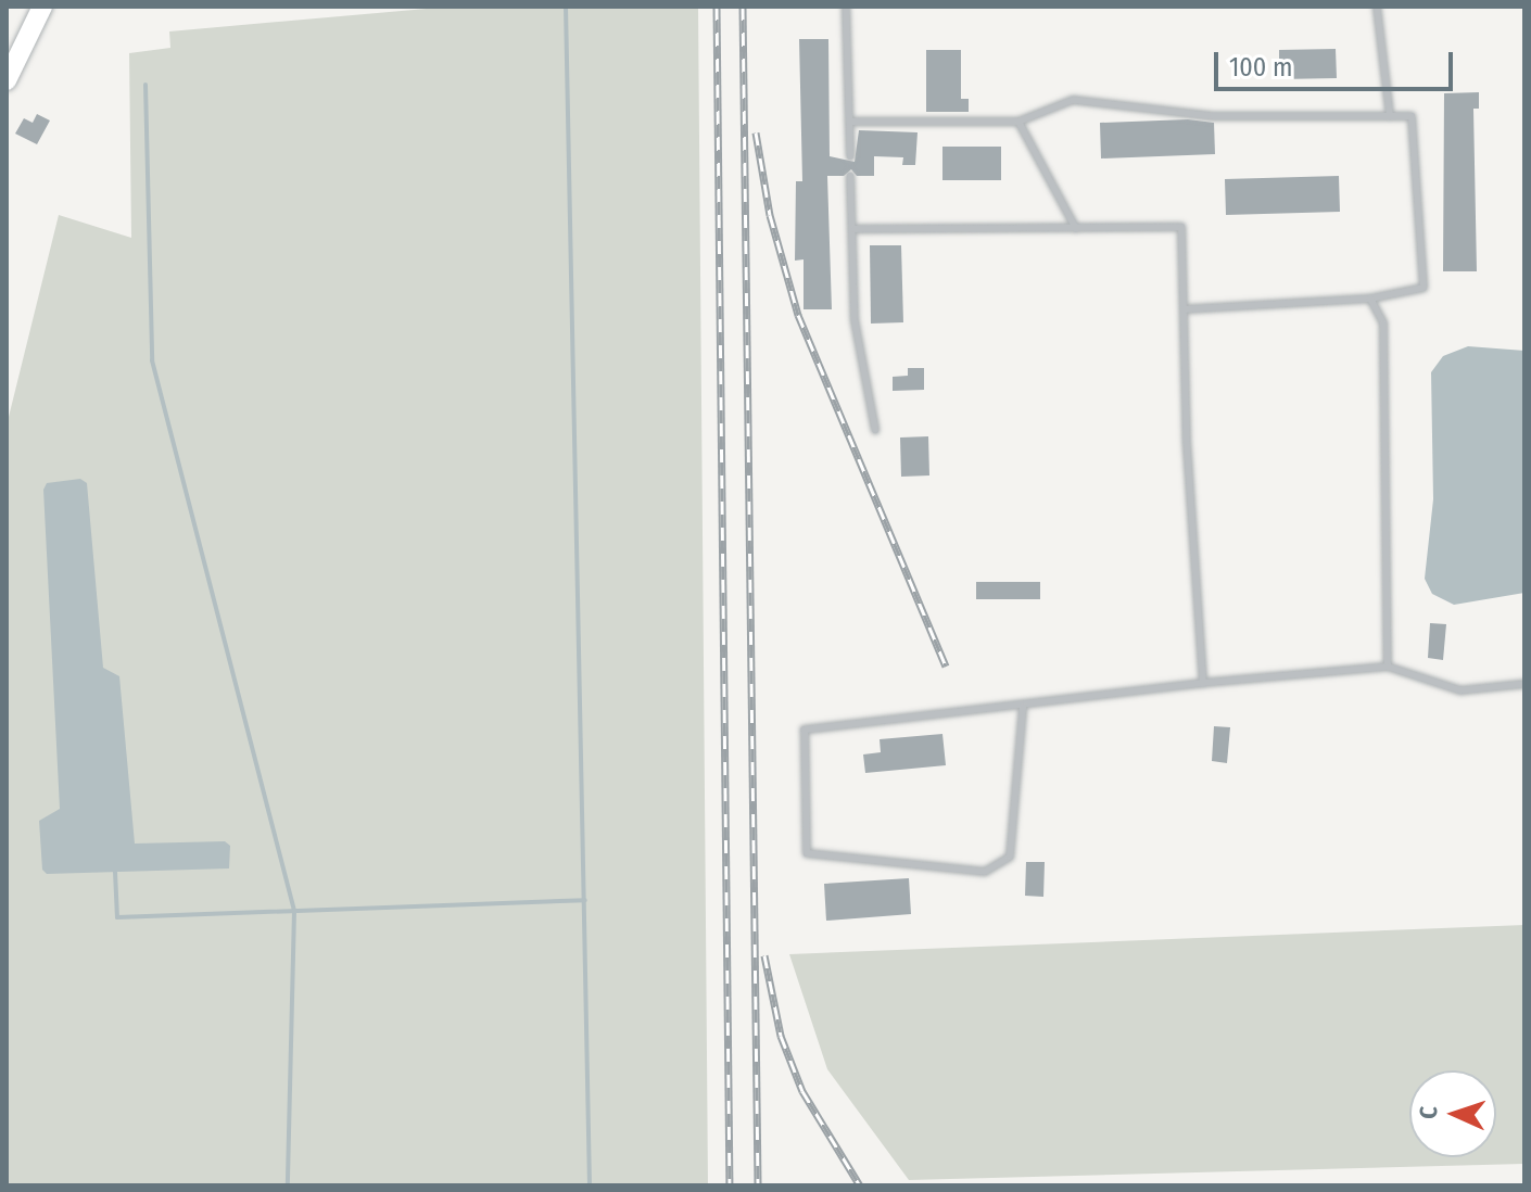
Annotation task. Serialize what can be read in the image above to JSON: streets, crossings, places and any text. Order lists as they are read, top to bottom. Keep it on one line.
{"scale_bar":"100 m","north":"left"}
